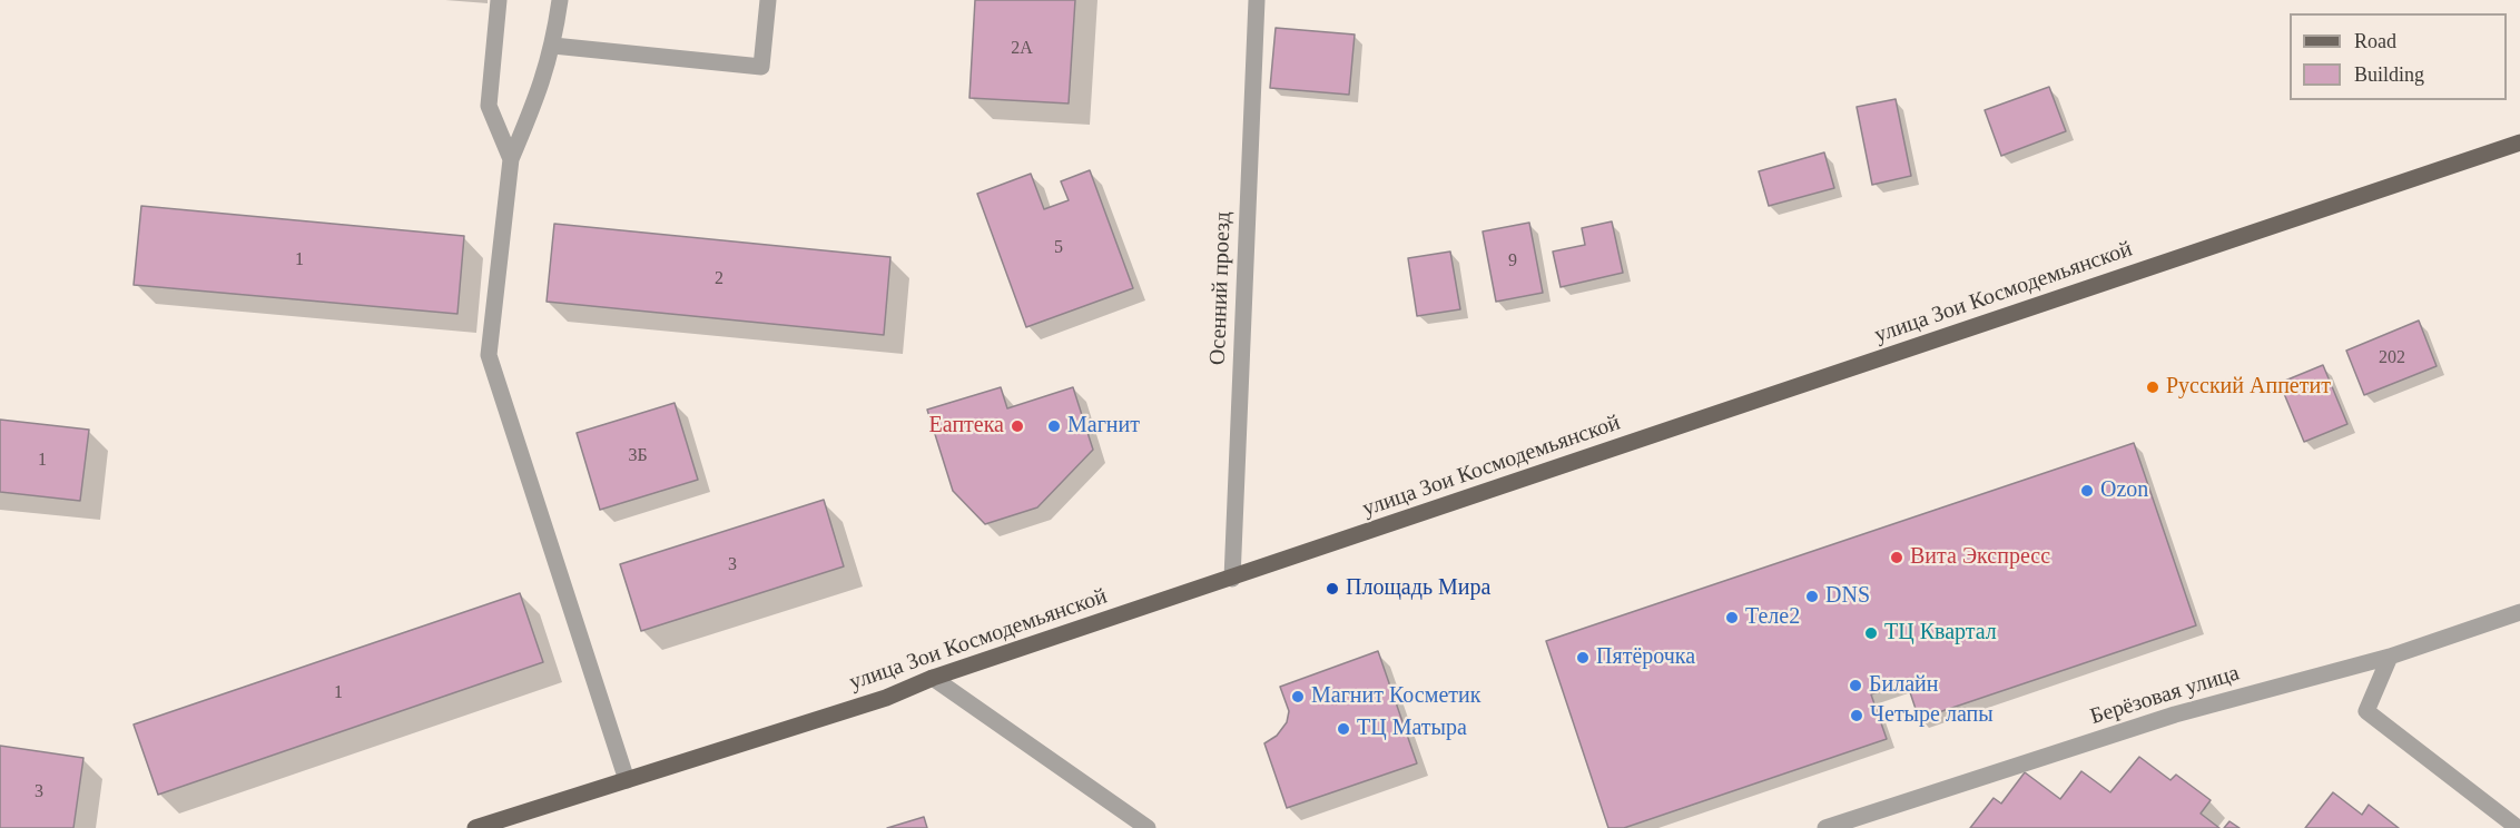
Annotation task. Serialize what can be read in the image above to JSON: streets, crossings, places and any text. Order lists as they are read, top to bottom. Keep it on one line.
{"streets":{"main road":["улица Зои Космодемьянской"],"street":["Осенний проезд","Берёзовая улица"]},"crossings":[["Осенний проезд","улица Зои Космодемьянской"]],"places":["Русский Аппетит","Еаптека","Магнит","Ozon","Вита Экспресс","Площадь Мира","DNS","Теле2","ТЦ Квартал","Пятёрочка","Билайн","Магнит Косметик","Четыре лапы","ТЦ Матыра"],"house_numbers":["2А","5","1","9","2","202","3Б","1","3","1","3"],"legend":["Road","Building"]}
